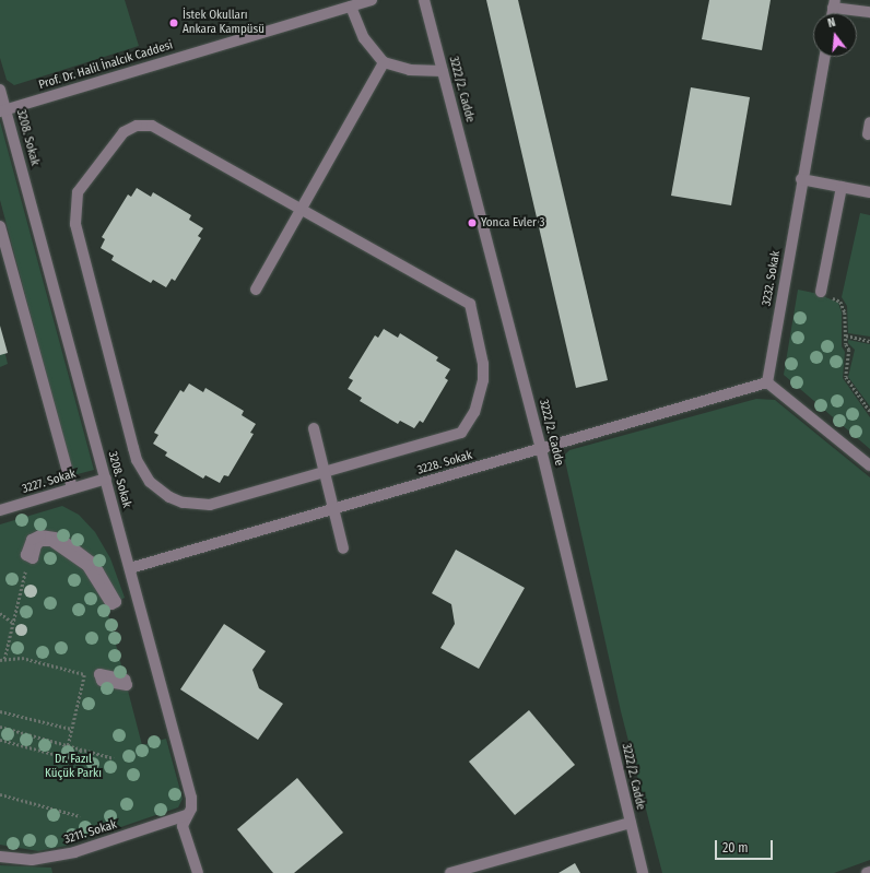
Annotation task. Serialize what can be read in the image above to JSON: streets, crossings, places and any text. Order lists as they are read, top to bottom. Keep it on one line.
{"streets":{"street":["Prof. Dr. Halil İnalcık Caddesi","3222/2. Cadde","3208. Sokak","3232. Sokak","3228. Sokak","3227. Sokak","3211. Sokak"]},"crossings":[["Prof. Dr. Halil İnalcık Caddesi","3208. Sokak"],["3222/2. Cadde","3228. Sokak"],["3208. Sokak","3228. Sokak"],["3208. Sokak","3227. Sokak"],["3208. Sokak","3211. Sokak"],["3232. Sokak","3228. Sokak"]],"parks":["Dr. Fazıl Küçük Parkı"],"places":["İstek Okulları Ankara Kampüsü","Yonca Evler 3"],"scale_bar":"20 m","north":"top"}
